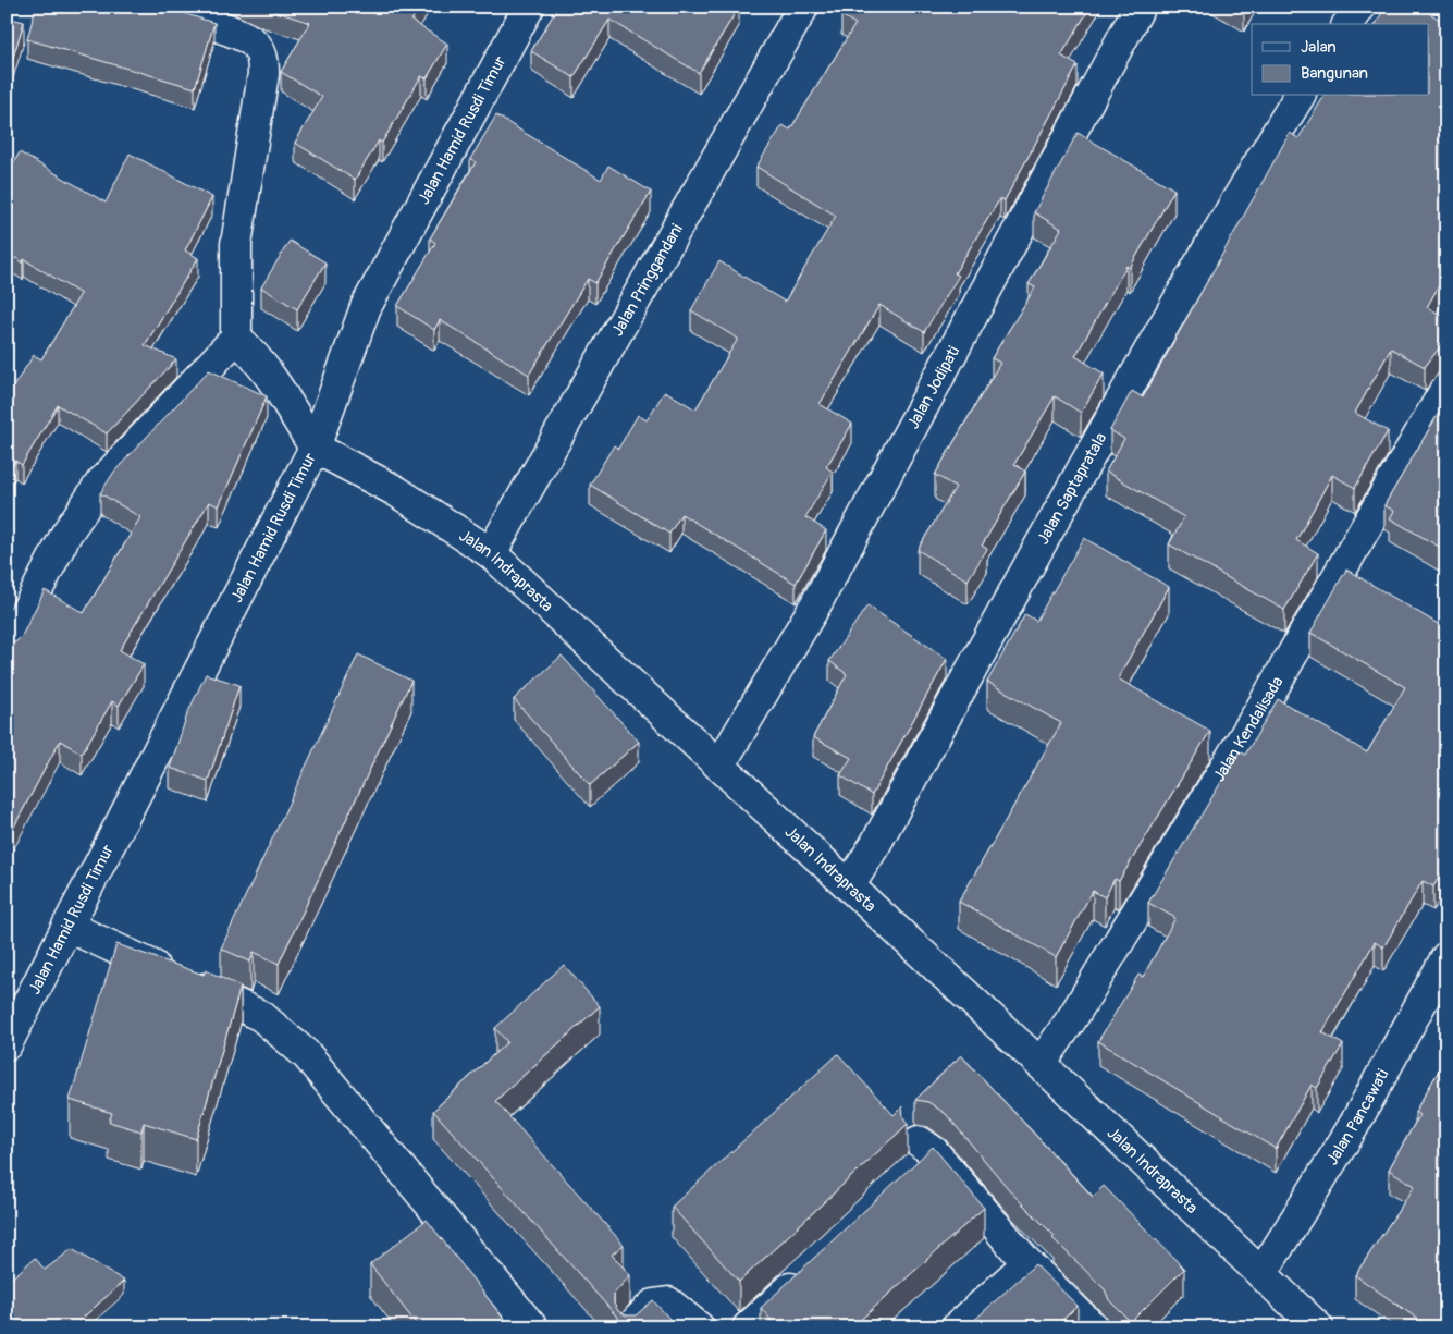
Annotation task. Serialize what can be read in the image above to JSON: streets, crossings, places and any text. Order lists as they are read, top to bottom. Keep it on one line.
{"streets":{"street":["Jalan Hamid Rusdi Timur","Jalan Pringgandani","Jalan Jodipati","Jalan Saptapratala","Jalan Indraprasta","Jalan Kendalisada","Jalan Pancawati"]},"crossings":[["Jalan Hamid Rusdi Timur","Jalan Indraprasta"],["Jalan Pringgandani","Jalan Indraprasta"],["Jalan Jodipati","Jalan Indraprasta"],["Jalan Saptapratala","Jalan Indraprasta"],["Jalan Indraprasta","Jalan Kendalisada"],["Jalan Indraprasta","Jalan Pancawati"]],"legend":["Jalan","Bangunan"]}
